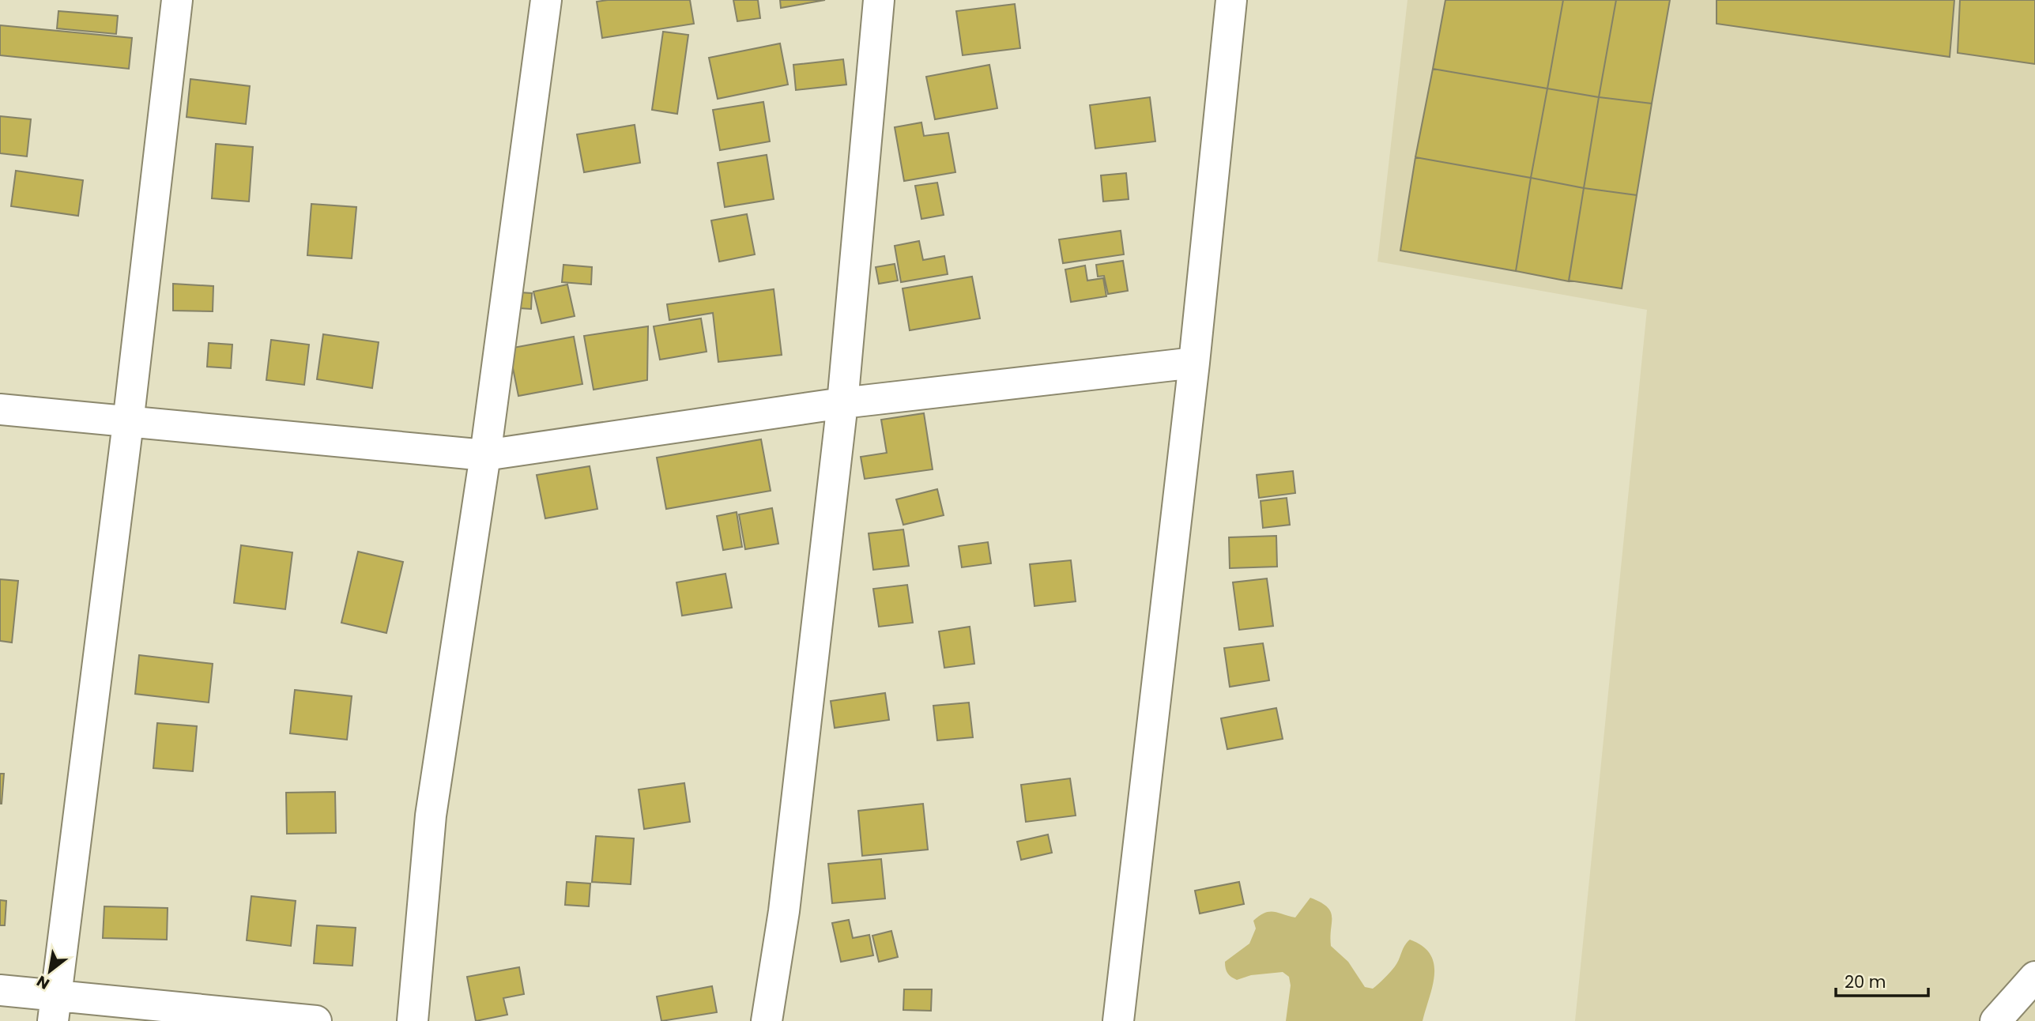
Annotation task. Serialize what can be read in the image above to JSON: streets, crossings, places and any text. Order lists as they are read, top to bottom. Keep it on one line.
{"scale_bar":"20 m","north":"bottom left"}
